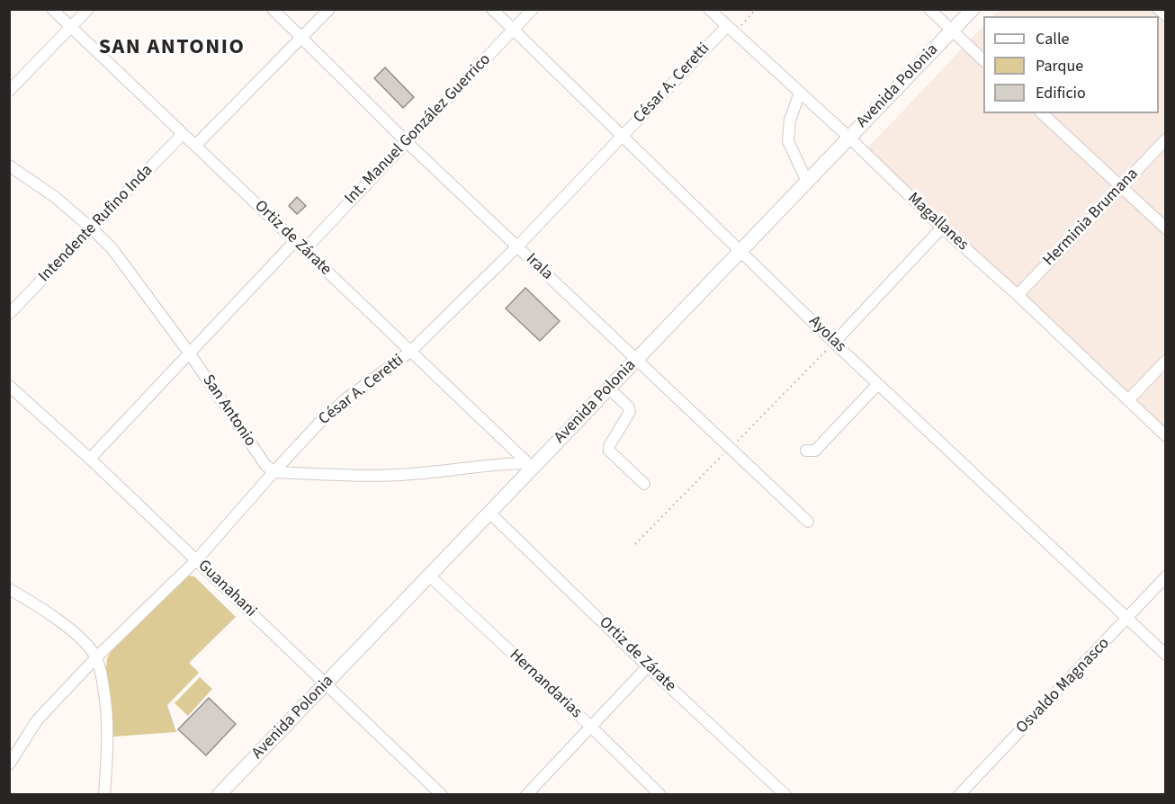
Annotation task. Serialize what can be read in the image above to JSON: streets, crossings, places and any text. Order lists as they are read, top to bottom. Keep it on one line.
{"streets":{"main road":["Avenida Polonia"],"street":["César A. Ceretti","Int. Manuel González Guerrico","Herminia Brumana","Magallanes","Intendente Rufino Inda","Ortiz de Zárate","Irala","Ayolas","San Antonio","Guanahani","Hernandarias","Osvaldo Magnasco"]},"crossings":[["César A. Ceretti","Magallanes"],["César A. Ceretti","Ortiz de Zárate"],["César A. Ceretti","Irala"],["César A. Ceretti","Ayolas"],["César A. Ceretti","San Antonio"],["César A. Ceretti","Guanahani"],["Avenida Polonia","Magallanes"],["Avenida Polonia","Ortiz de Zárate"],["Avenida Polonia","Irala"],["Avenida Polonia","Ayolas"],["Avenida Polonia","Guanahani"],["Avenida Polonia","Hernandarias"],["Int. Manuel González Guerrico","Ortiz de Zárate"],["Int. Manuel González Guerrico","Irala"],["Int. Manuel González Guerrico","Ayolas"],["Herminia Brumana","Magallanes"],["Intendente Rufino Inda","Ortiz de Zárate"],["Intendente Rufino Inda","San Antonio"],["Ayolas","Osvaldo Magnasco"]],"districts":["SAN ANTONIO"],"legend":["Calle","Parque","Edificio"]}
